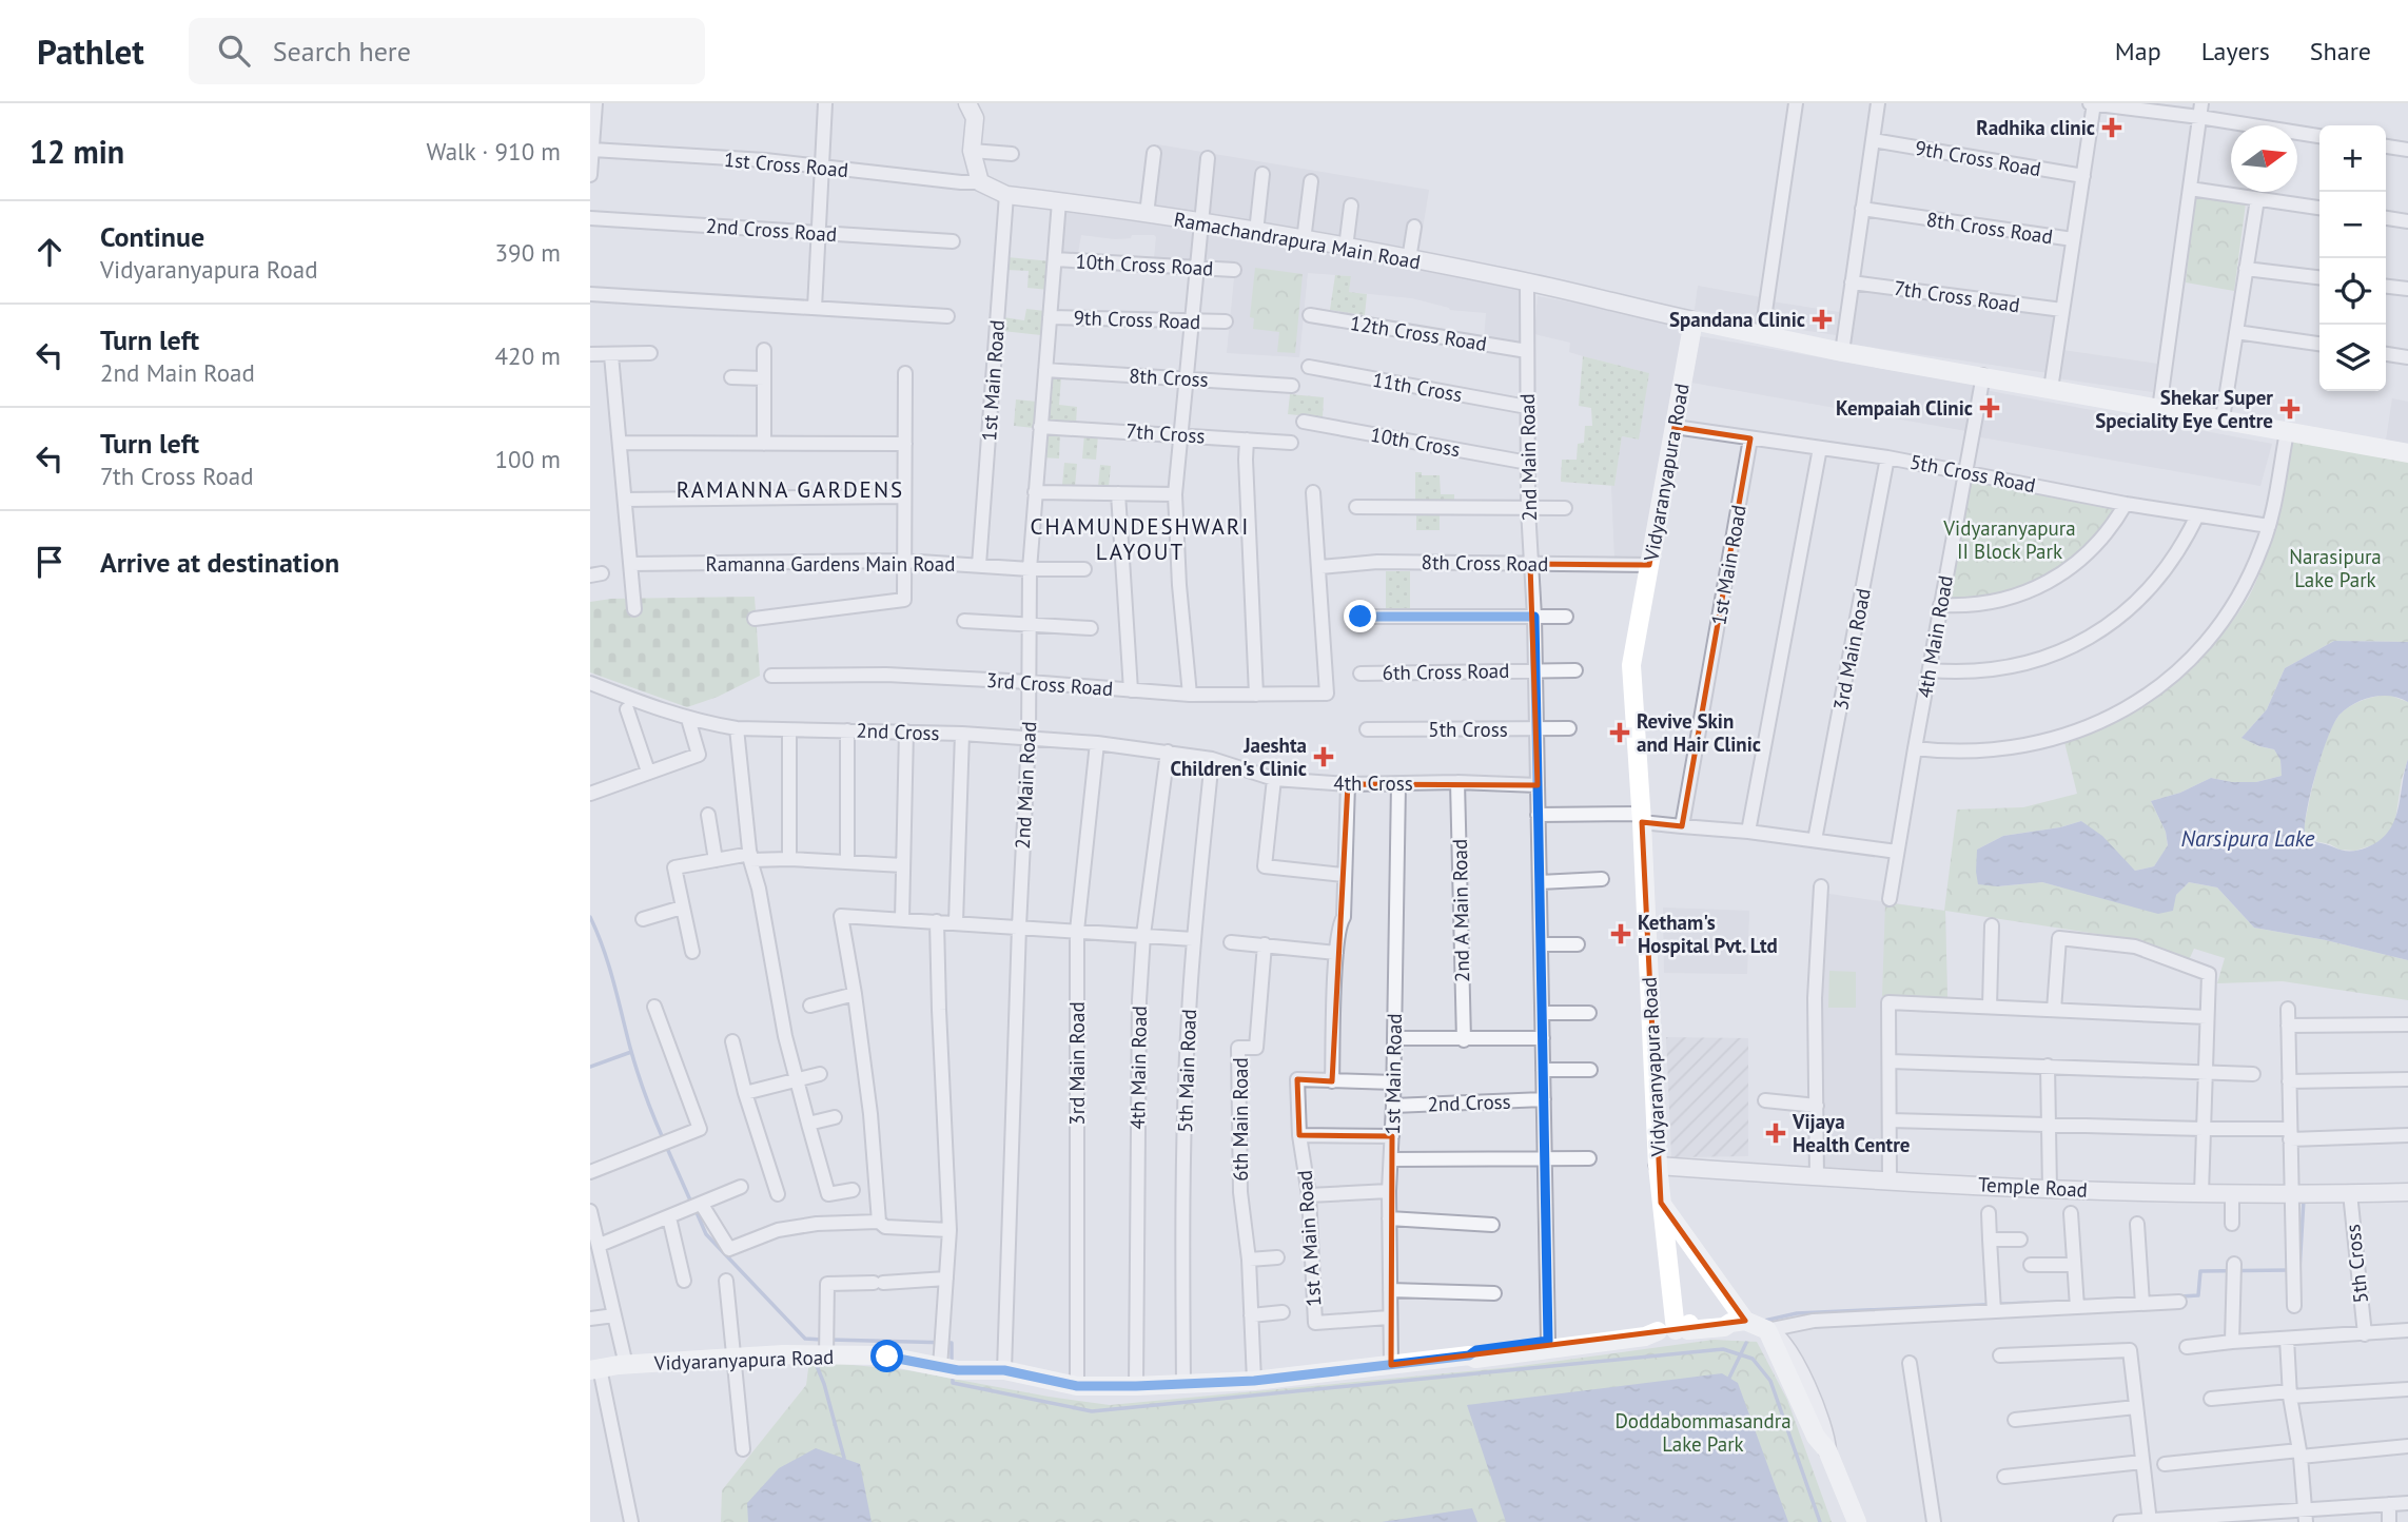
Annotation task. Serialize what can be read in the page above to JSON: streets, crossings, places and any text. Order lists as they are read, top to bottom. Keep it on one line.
{"streets":{"main road":["Vidyaranyapura Road"],"street":["9th Cross Road","1st Cross Road","8th Cross Road","2nd Cross Road","Ramachandrapura Main Road","10th Cross Road","7th Cross Road","12th Cross Road","8th Cross","1st Main Road","11th Cross","7th Cross","10th Cross","2nd Main Road","5th Cross Road","Ramanna Gardens Main Road","4th Main Road","3rd Main Road","6th Cross Road","3rd Cross Road","5th Cross","2nd Cross","4th Cross","2nd A Main Road","5th Main Road","6th Main Road","Temple Road","1st A Main Road"]},"crossings":[["9th Cross Road","2nd Main Road"],["1st Cross Road","Ramachandrapura Main Road"],["8th Cross Road","2nd Main Road"],["8th Cross Road","Vidyaranyapura Road"],["8th Cross Road","3rd Cross Road"],["Ramachandrapura Main Road","1st Main Road"],["Ramachandrapura Main Road","2nd Main Road"],["Ramachandrapura Main Road","Vidyaranyapura Road"],["10th Cross Road","2nd Main Road"],["12th Cross Road","2nd Main Road"],["8th Cross","2nd Main Road"],["1st Main Road","Vidyaranyapura Road"],["1st Main Road","5th Cross Road"],["1st Main Road","Ramanna Gardens Main Road"],["1st Main Road","2nd Cross"],["1st Main Road","4th Cross"],["1st Main Road","1st A Main Road"],["11th Cross","2nd Main Road"],["7th Cross","2nd Main Road"],["10th Cross","2nd Main Road"],["2nd Main Road","Vidyaranyapura Road"],["2nd Main Road","Ramanna Gardens Main Road"],["2nd Main Road","6th Cross Road"],["2nd Main Road","3rd Cross Road"],["2nd Main Road","5th Cross"],["2nd Main Road","2nd Cross"],["2nd Main Road","4th Cross"],["Vidyaranyapura Road","5th Cross Road"],["Vidyaranyapura Road","4th Main Road"],["Vidyaranyapura Road","3rd Main Road"],["Vidyaranyapura Road","5th Main Road"],["Vidyaranyapura Road","6th Main Road"],["Vidyaranyapura Road","Temple Road"],["5th Cross Road","4th Main Road"],["5th Cross Road","3rd Main Road"],["4th Main Road","2nd Cross"],["3rd Main Road","2nd Cross"],["5th Cross","Temple Road"],["2nd Cross","4th Cross"],["2nd Cross","5th Main Road"],["4th Cross","2nd A Main Road"],["4th Cross","5th Main Road"]],"districts":["RAMANNA GARDENS","CHAMUNDESHWARI LAYOUT"],"water":["Narsipura Lake"],"parks":["Vidyaranyapura II Block Park","Narasipura Lake Park","Doddabommasandra Lake Park"],"places":{"health":["Radhika clinic","Spandana Clinic","Kempaiah Clinic","Shekar Super Speciality Eye Centre","Revive Skin and Hair Clinic","Jaeshta Children's Clinic","Ketham's Hospital Pvt. Ltd","Vijaya Health Centre"]},"north":"right","page":{"header":"Pathlet","search":"Search here","nav":["Map","Layers","Share"],"heading":["12 min","Walk · 910 m"],"map_buttons":["+","−"],"list":[["Continue","Vidyaranyapura Road","390 m"],["Turn left","2nd Main Road","420 m"],["Turn left","7th Cross Road","100 m"],"Arrive at destination"]}}
